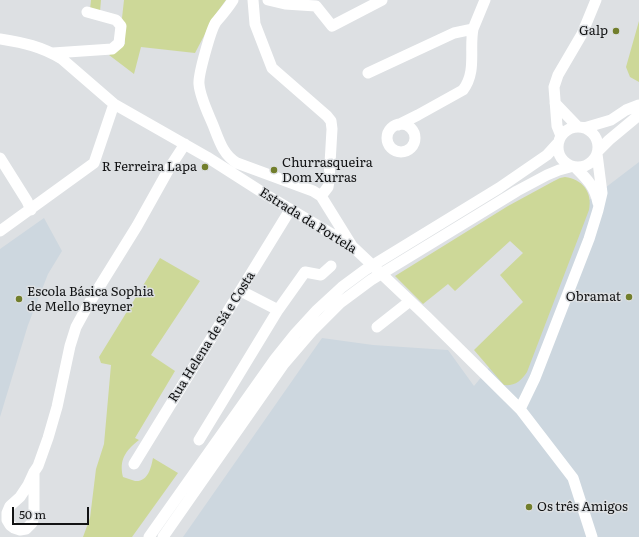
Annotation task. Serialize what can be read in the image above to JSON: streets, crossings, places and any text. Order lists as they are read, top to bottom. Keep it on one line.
{"streets":{"street":["Estrada da Portela","Rua Helena de Sá e Costa"]},"crossings":[["Estrada da Portela","Rua Helena de Sá e Costa"]],"places":["Galp","R Ferreira Lapa","Churrasqueira Dom Xurras","Obramat","Escola Básica Sophia de Mello Breyner","Os três Amigos"],"scale_bar":"50 m"}
